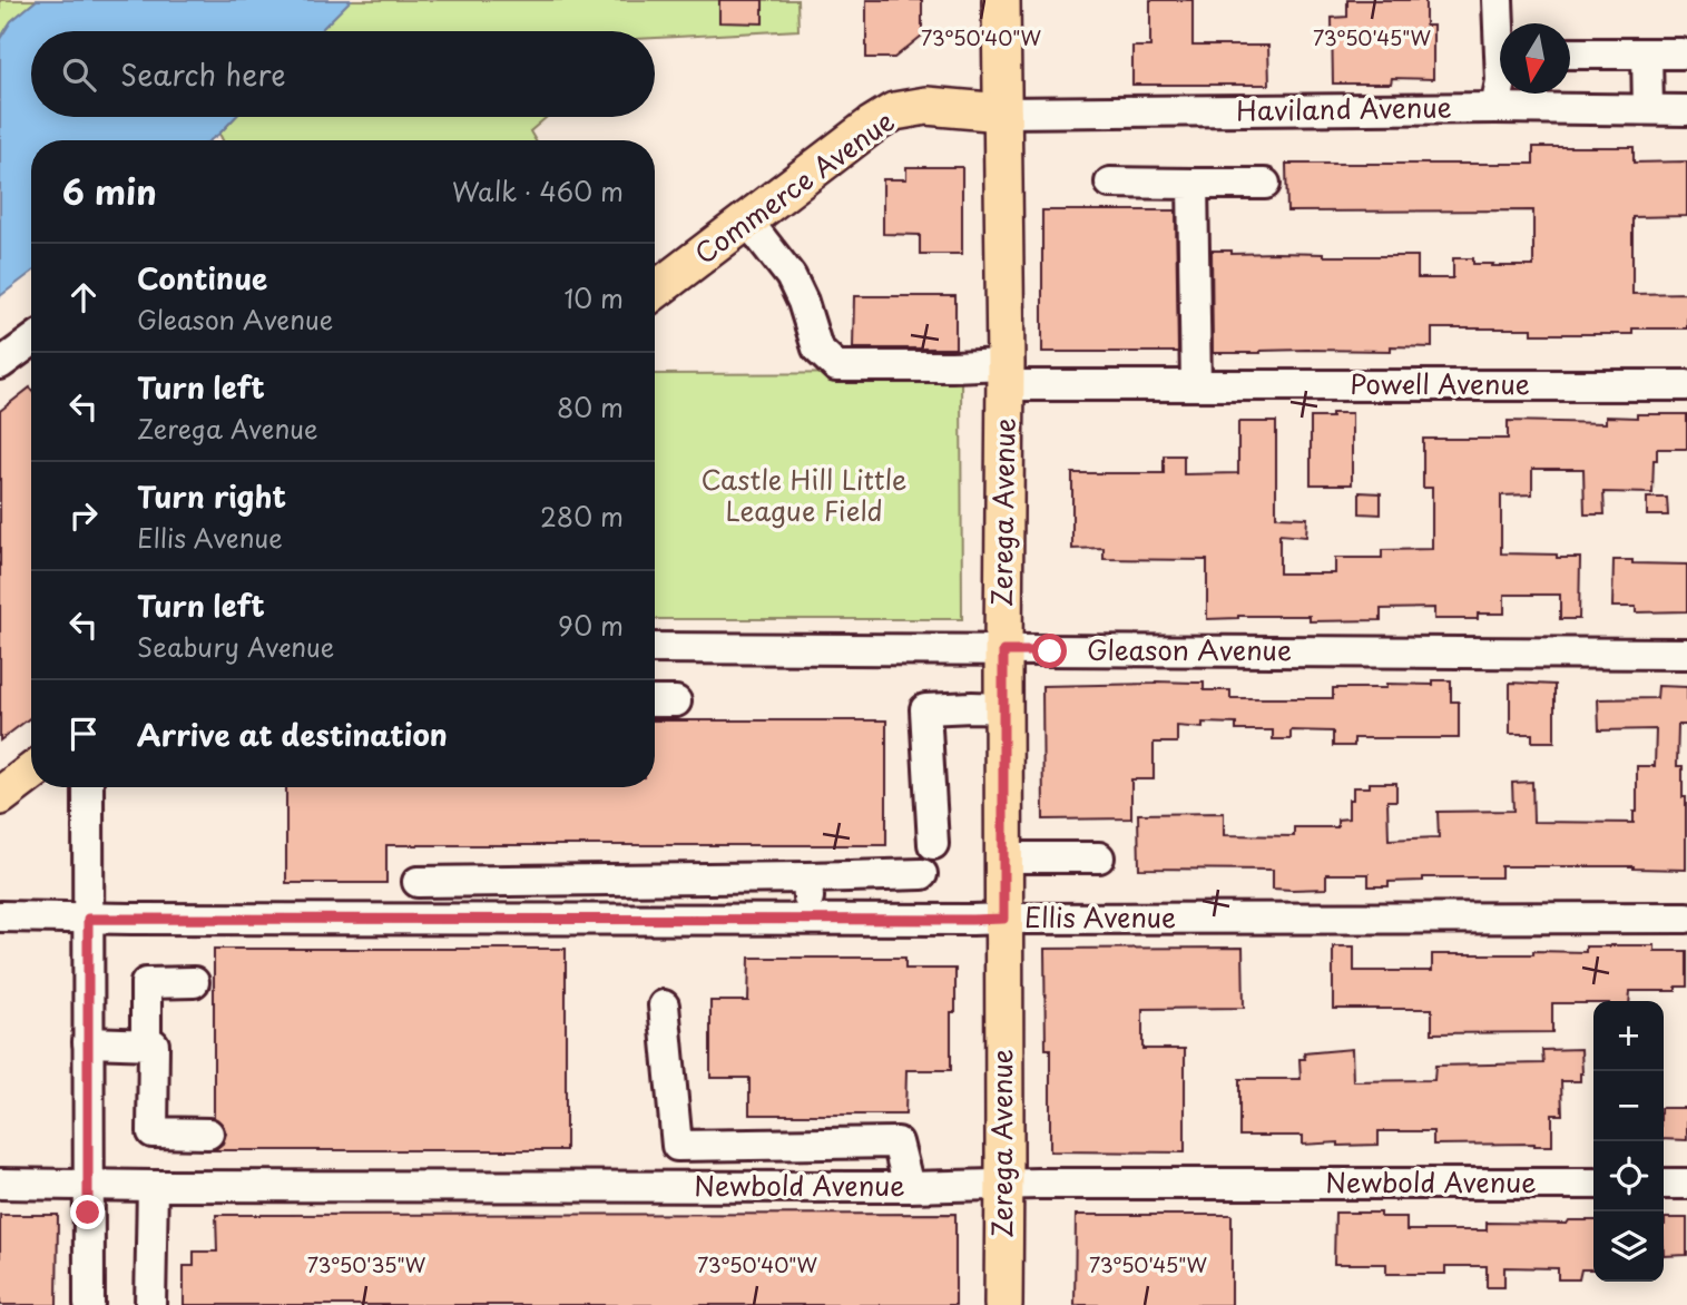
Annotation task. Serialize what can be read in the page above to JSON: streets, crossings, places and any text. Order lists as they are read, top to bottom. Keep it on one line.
{"streets":{"main road":["Commerce Avenue","Zerega Avenue"],"street":["Haviland Avenue","Powell Avenue","Gleason Avenue","Ellis Avenue","Newbold Avenue"]},"crossings":[["Haviland Avenue","Commerce Avenue"],["Haviland Avenue","Zerega Avenue"],["Commerce Avenue","Powell Avenue"],["Commerce Avenue","Zerega Avenue"],["Powell Avenue","Zerega Avenue"],["Zerega Avenue","Gleason Avenue"],["Zerega Avenue","Ellis Avenue"],["Zerega Avenue","Newbold Avenue"]],"parks":["Castle Hill Little League Field"],"north":"bottom","page":{"search":"Search here","heading":["6 min","Walk · 460 m"],"list":[["Continue","Gleason Avenue","10 m"],["Turn left","Zerega Avenue","80 m"],["Turn right","Ellis Avenue","280 m"],["Turn left","Seabury Avenue","90 m"],"Arrive at destination"],"map_buttons":["+","−"]},"coordinates":["73°50'40\"W","73°50'45\"W","73°50'35\"W"]}
